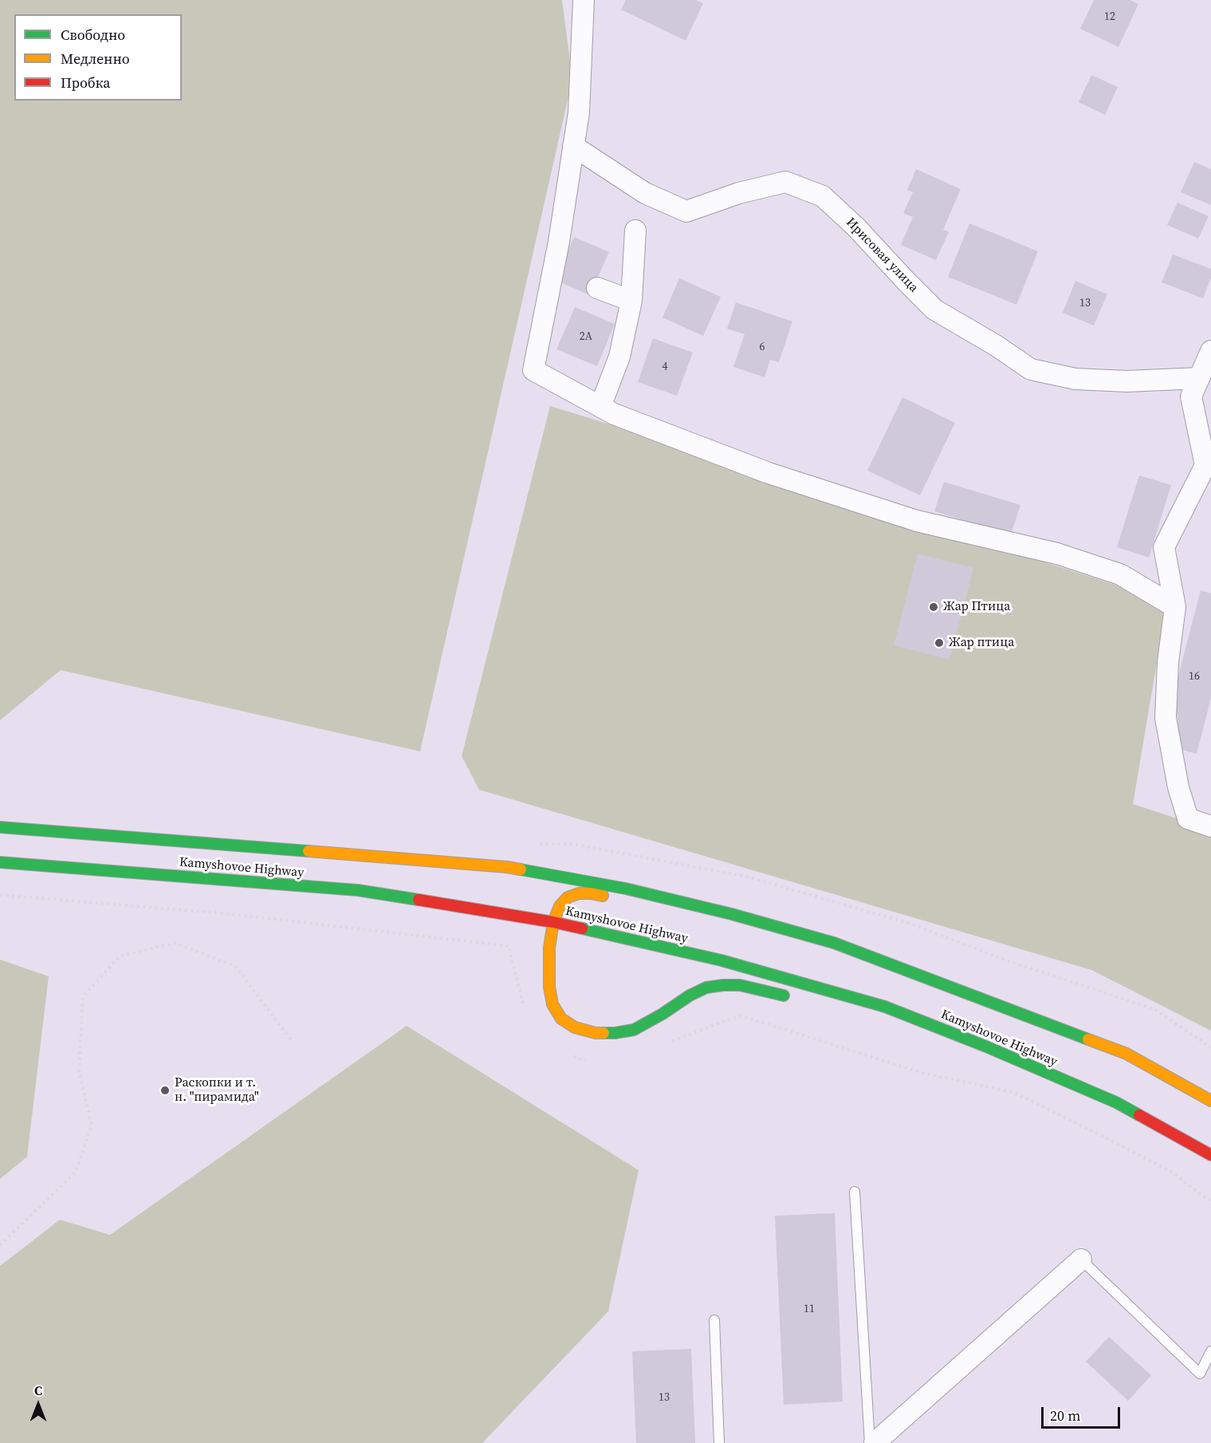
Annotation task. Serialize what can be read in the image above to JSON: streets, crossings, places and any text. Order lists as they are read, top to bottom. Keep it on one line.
{"streets":{"main road":["Kamyshovoe Highway"],"street":["Ирисовая улица"]},"places":["Жар Птица","Жар птица","Раскопки и т. н. \"пирамида\""],"house_numbers":["12","13","2А","6","4","16","11","13"],"legend":["Свободно","Медленно","Пробка"],"scale_bar":"20 m","north":"top"}
